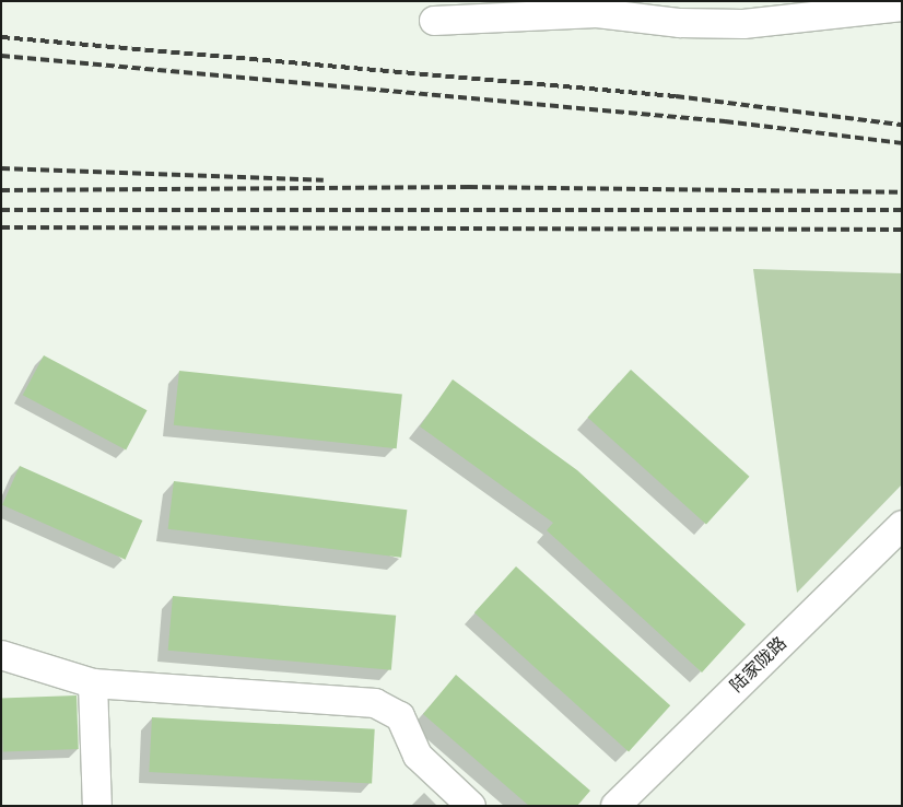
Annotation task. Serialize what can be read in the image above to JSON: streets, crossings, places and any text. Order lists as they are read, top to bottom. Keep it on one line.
{"streets":{"street":["陆家陇路"]}}
